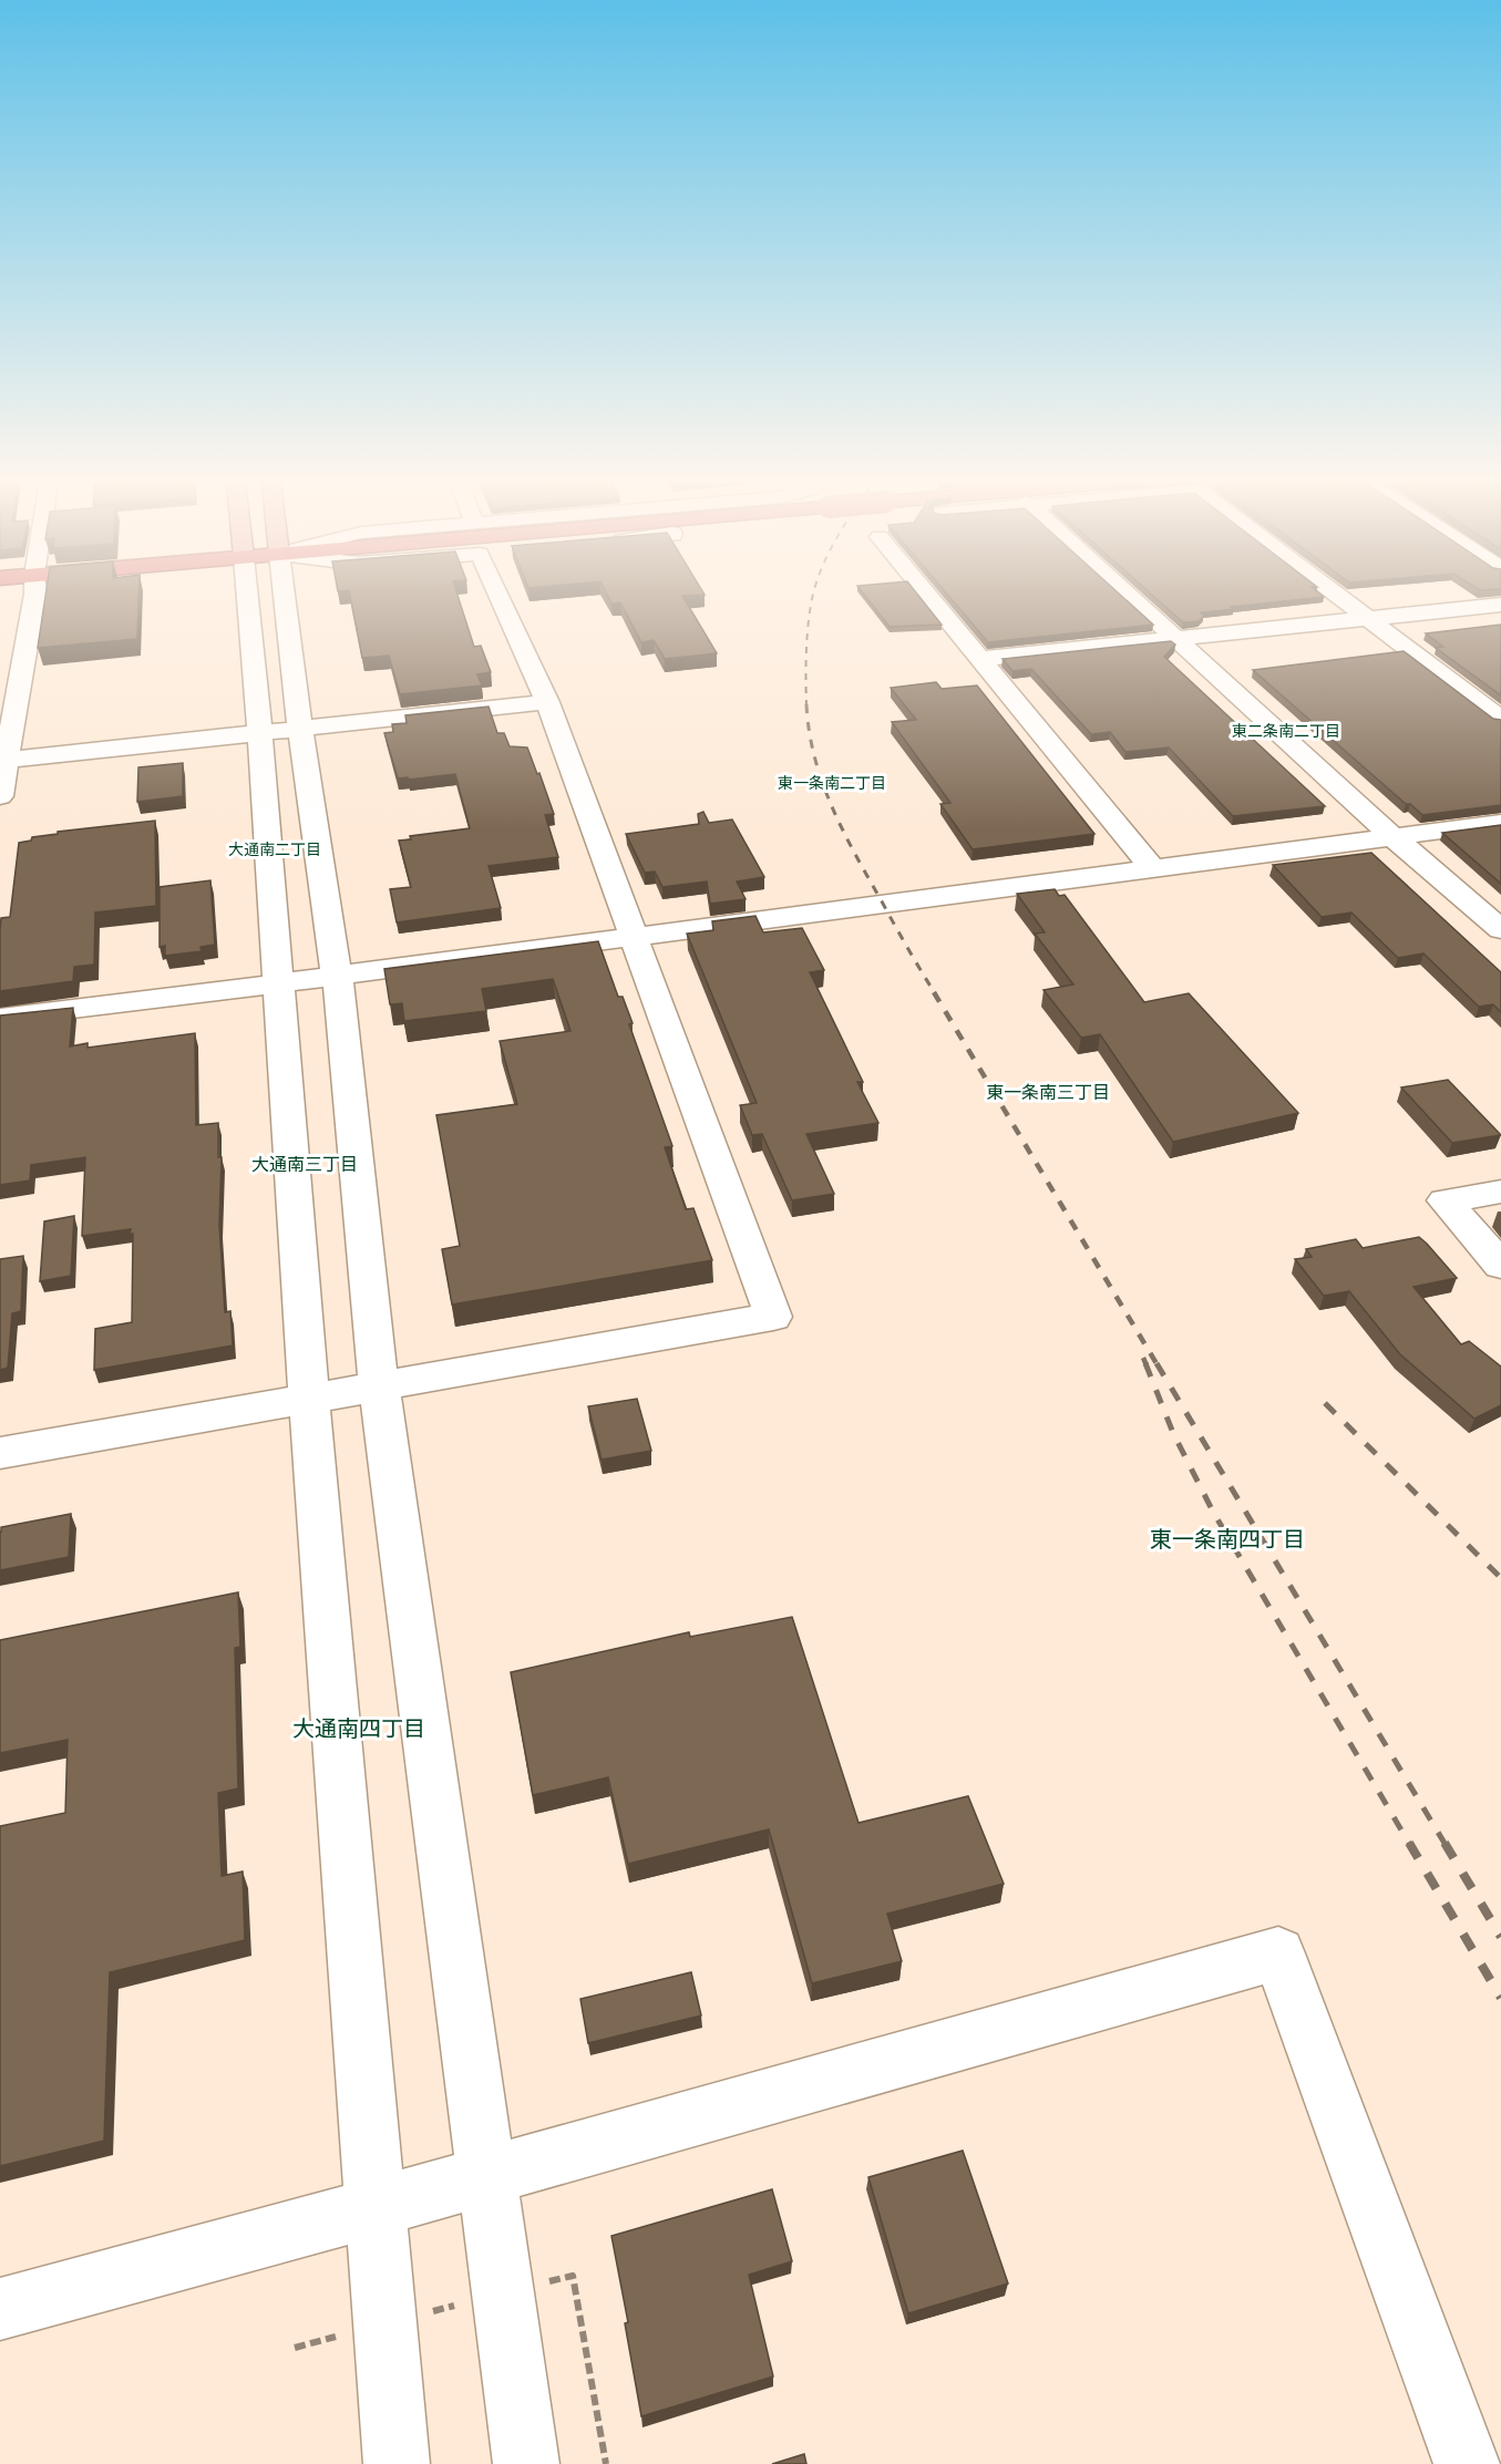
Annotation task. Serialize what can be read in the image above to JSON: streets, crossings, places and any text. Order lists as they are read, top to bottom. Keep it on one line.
{"districts":["東二条南二丁目","東一条南二丁目","大通南二丁目","東一条南三丁目","大通南三丁目","東一条南四丁目","大通南四丁目"]}
